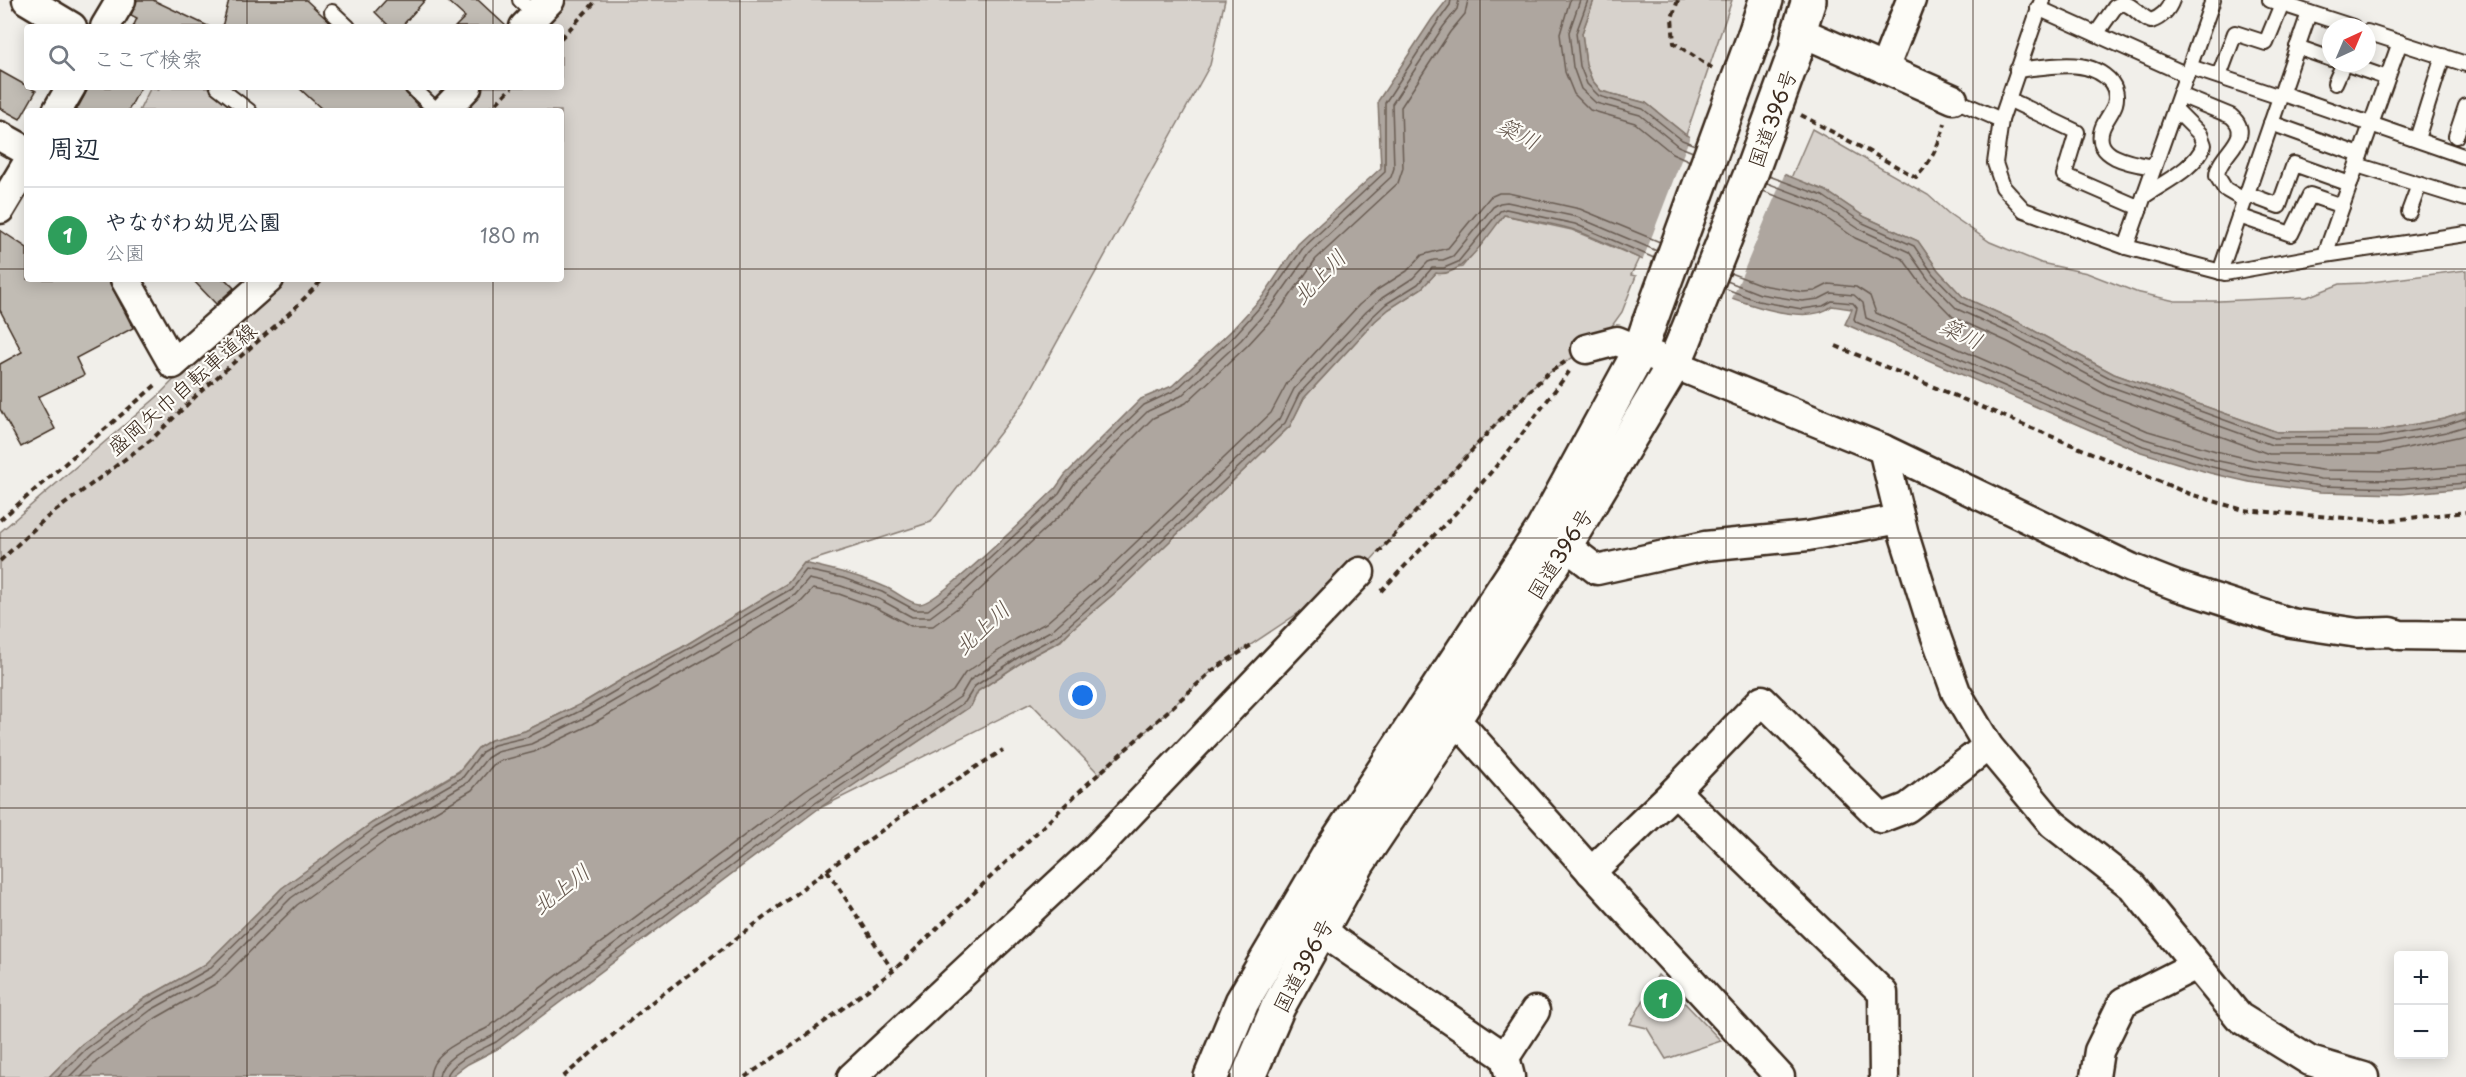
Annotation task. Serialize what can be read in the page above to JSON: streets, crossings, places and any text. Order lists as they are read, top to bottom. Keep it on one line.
{"streets":{"highway":["国道396号"],"path":["盛岡矢巾自転車道線"]},"water":["簗川","北上川"],"north":"top right","page":{"search":"ここで検索","heading":"周辺","list":[{"mark":"1","name":"やながわ幼児公園","note":"公園","value":"180 m"}],"map_buttons":["+","−"],"pins":"1"}}
